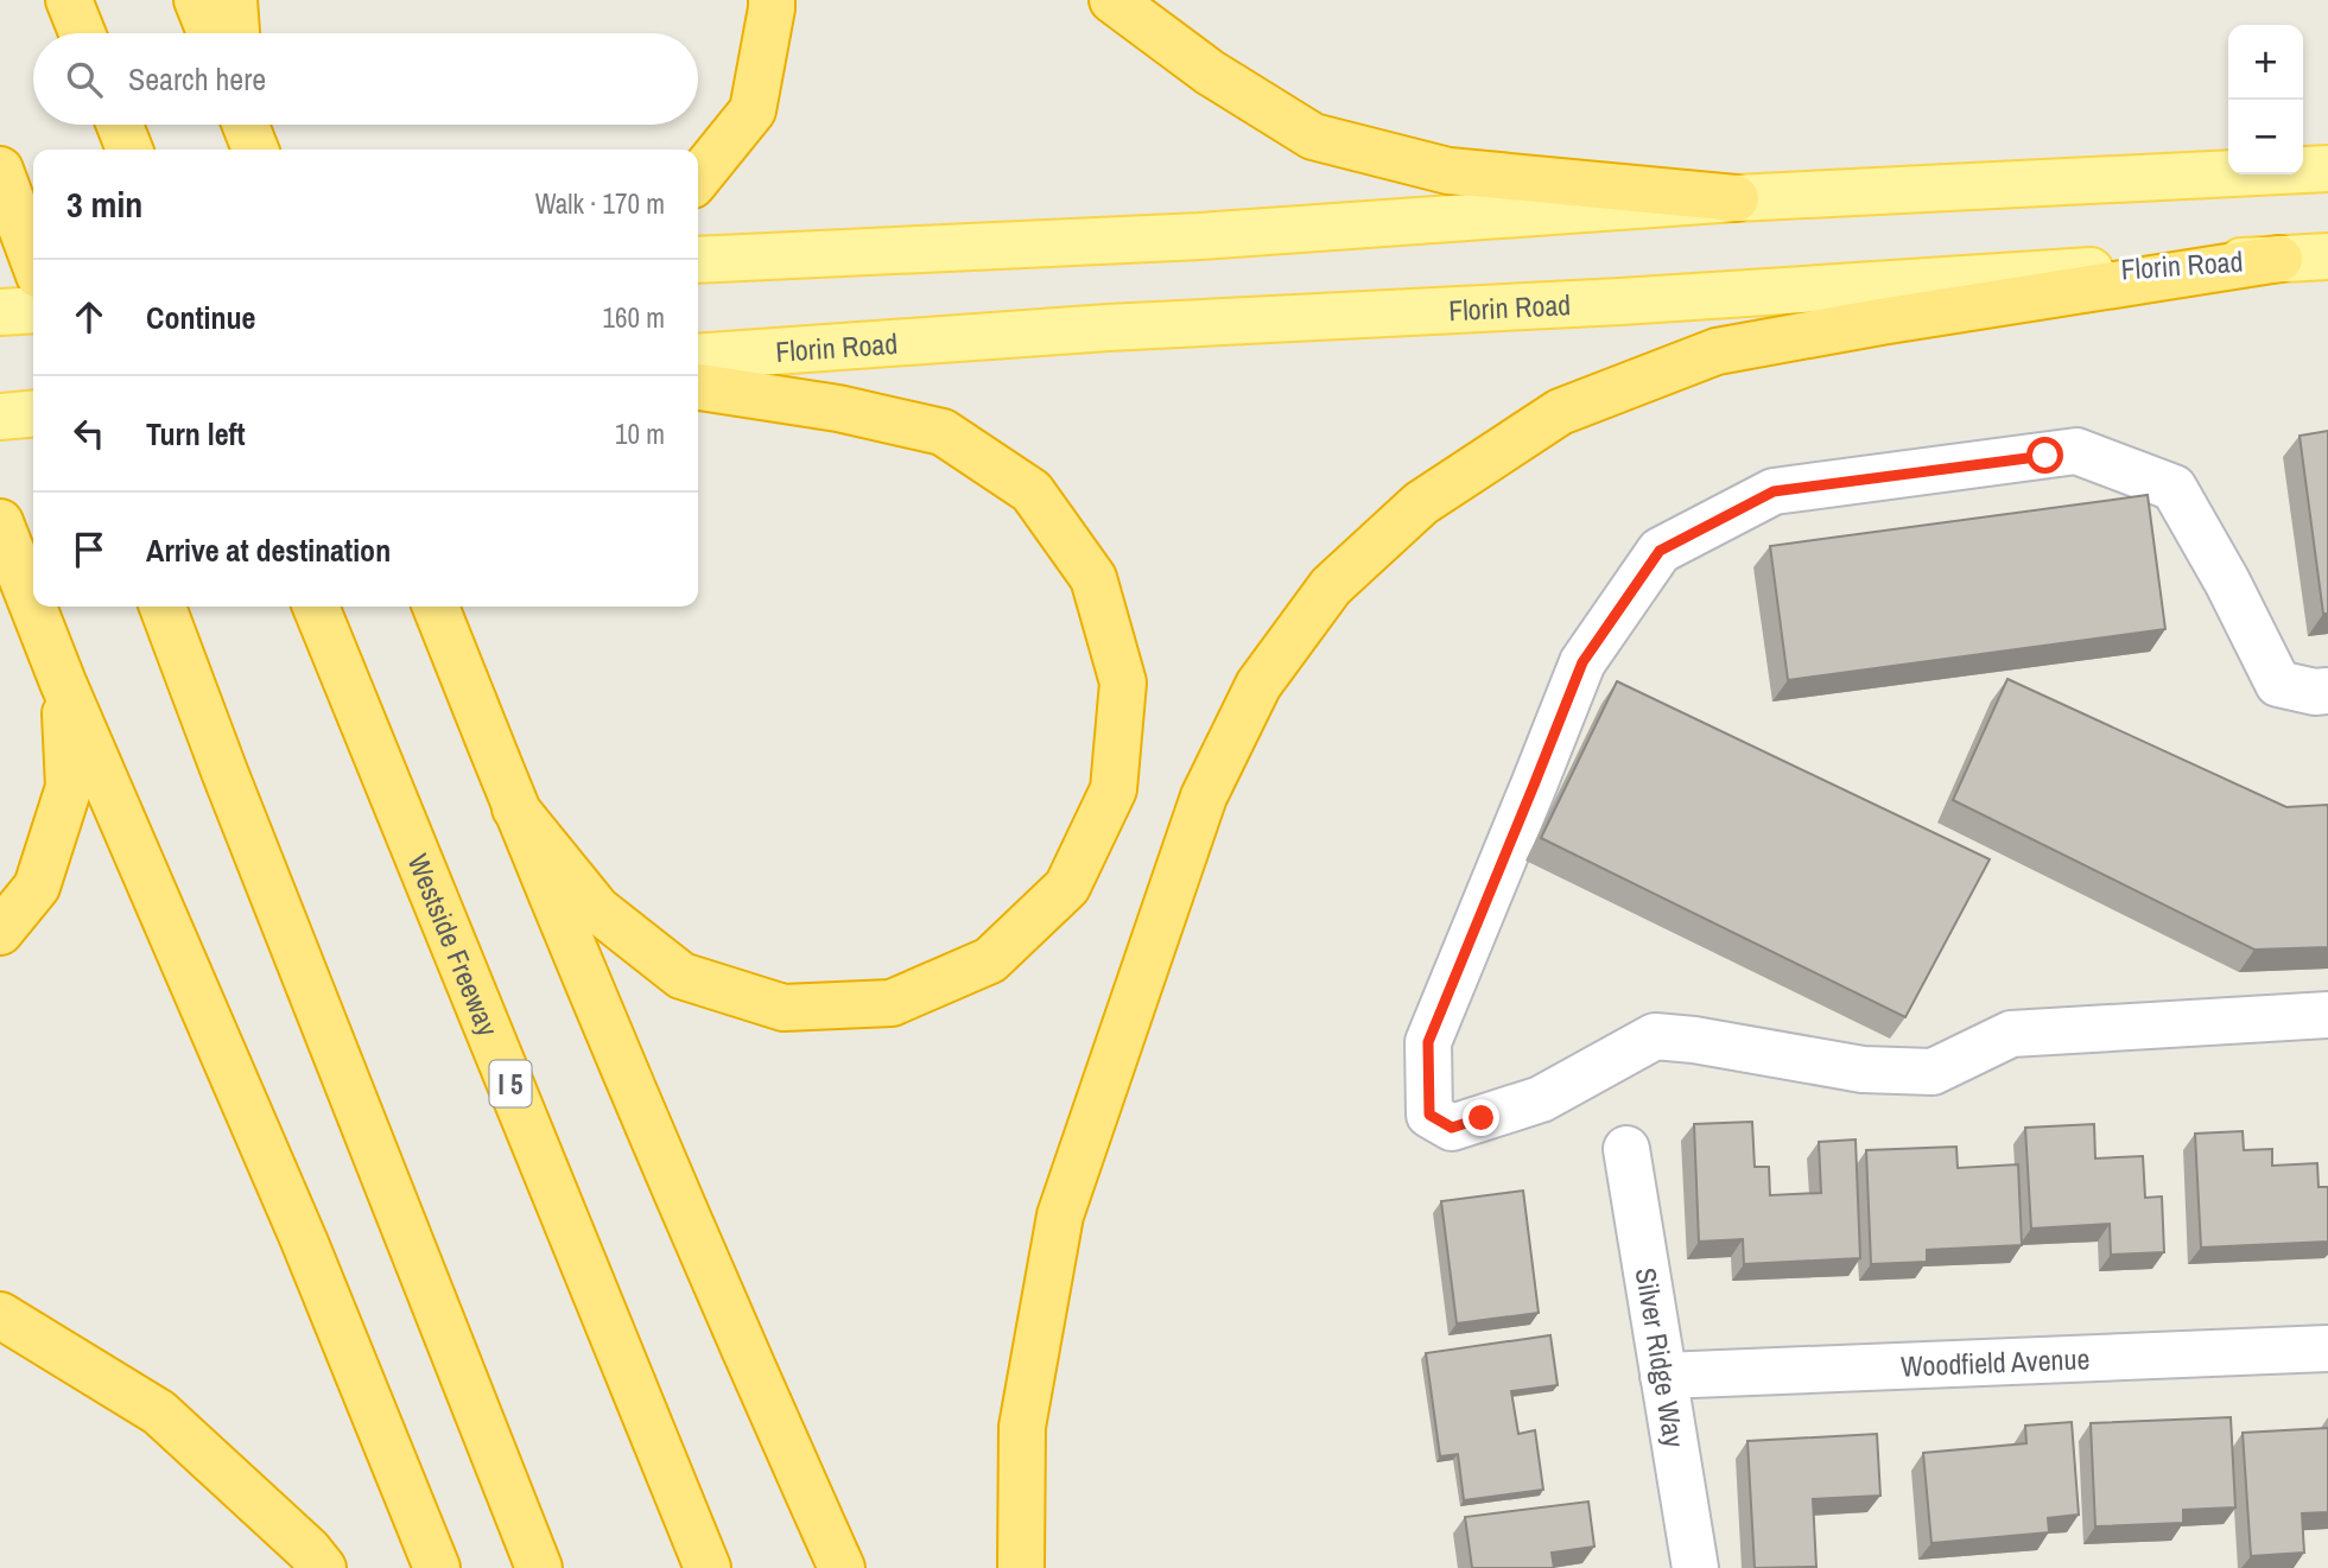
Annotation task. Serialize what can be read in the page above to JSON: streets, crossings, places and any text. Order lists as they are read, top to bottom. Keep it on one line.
{"streets":{"highway":["Westside Freeway","I 5"],"main road":["Florin Road"],"street":["Silver Ridge Way","Woodfield Avenue"]},"crossings":[["Silver Ridge Way","Woodfield Avenue"]],"page":{"map_buttons":["+","−"],"search":"Search here","heading":["3 min","Walk · 170 m"],"list":[["Continue","160 m"],["Turn left","10 m"],"Arrive at destination"]}}
